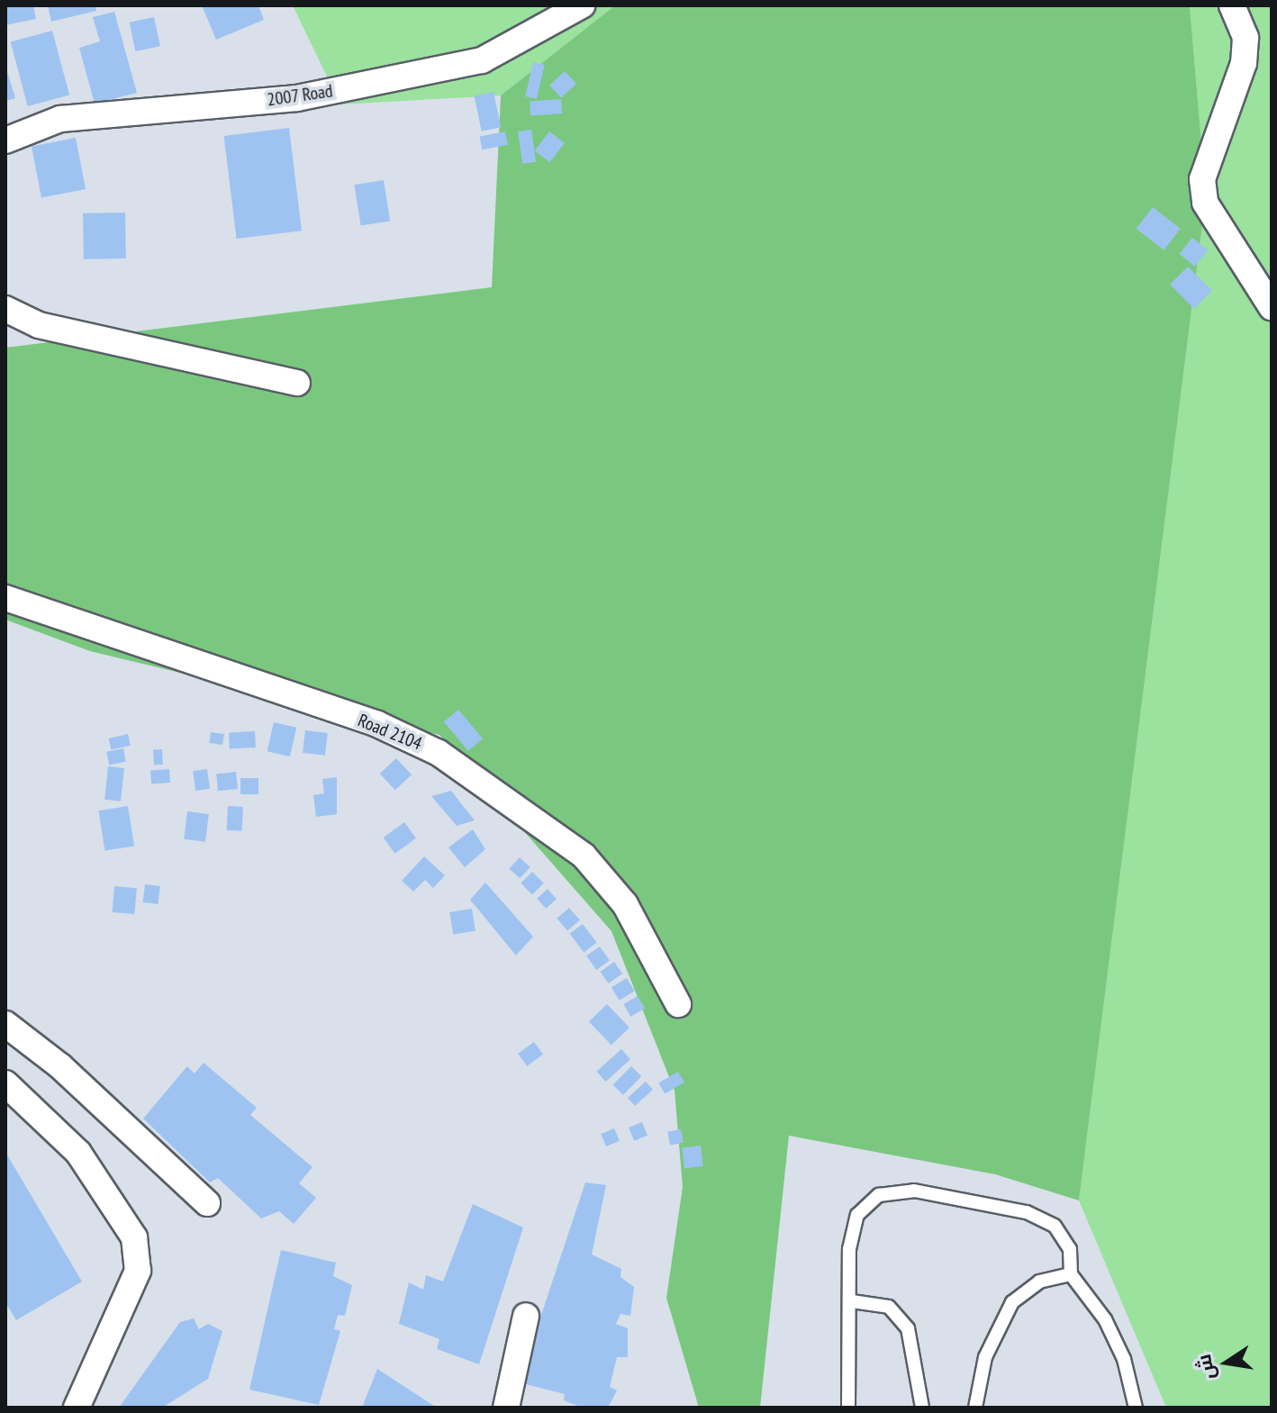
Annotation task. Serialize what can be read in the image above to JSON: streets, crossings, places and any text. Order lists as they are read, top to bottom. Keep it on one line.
{"streets":{"street":["2007 Road","Road 2104"]},"north":"left"}
